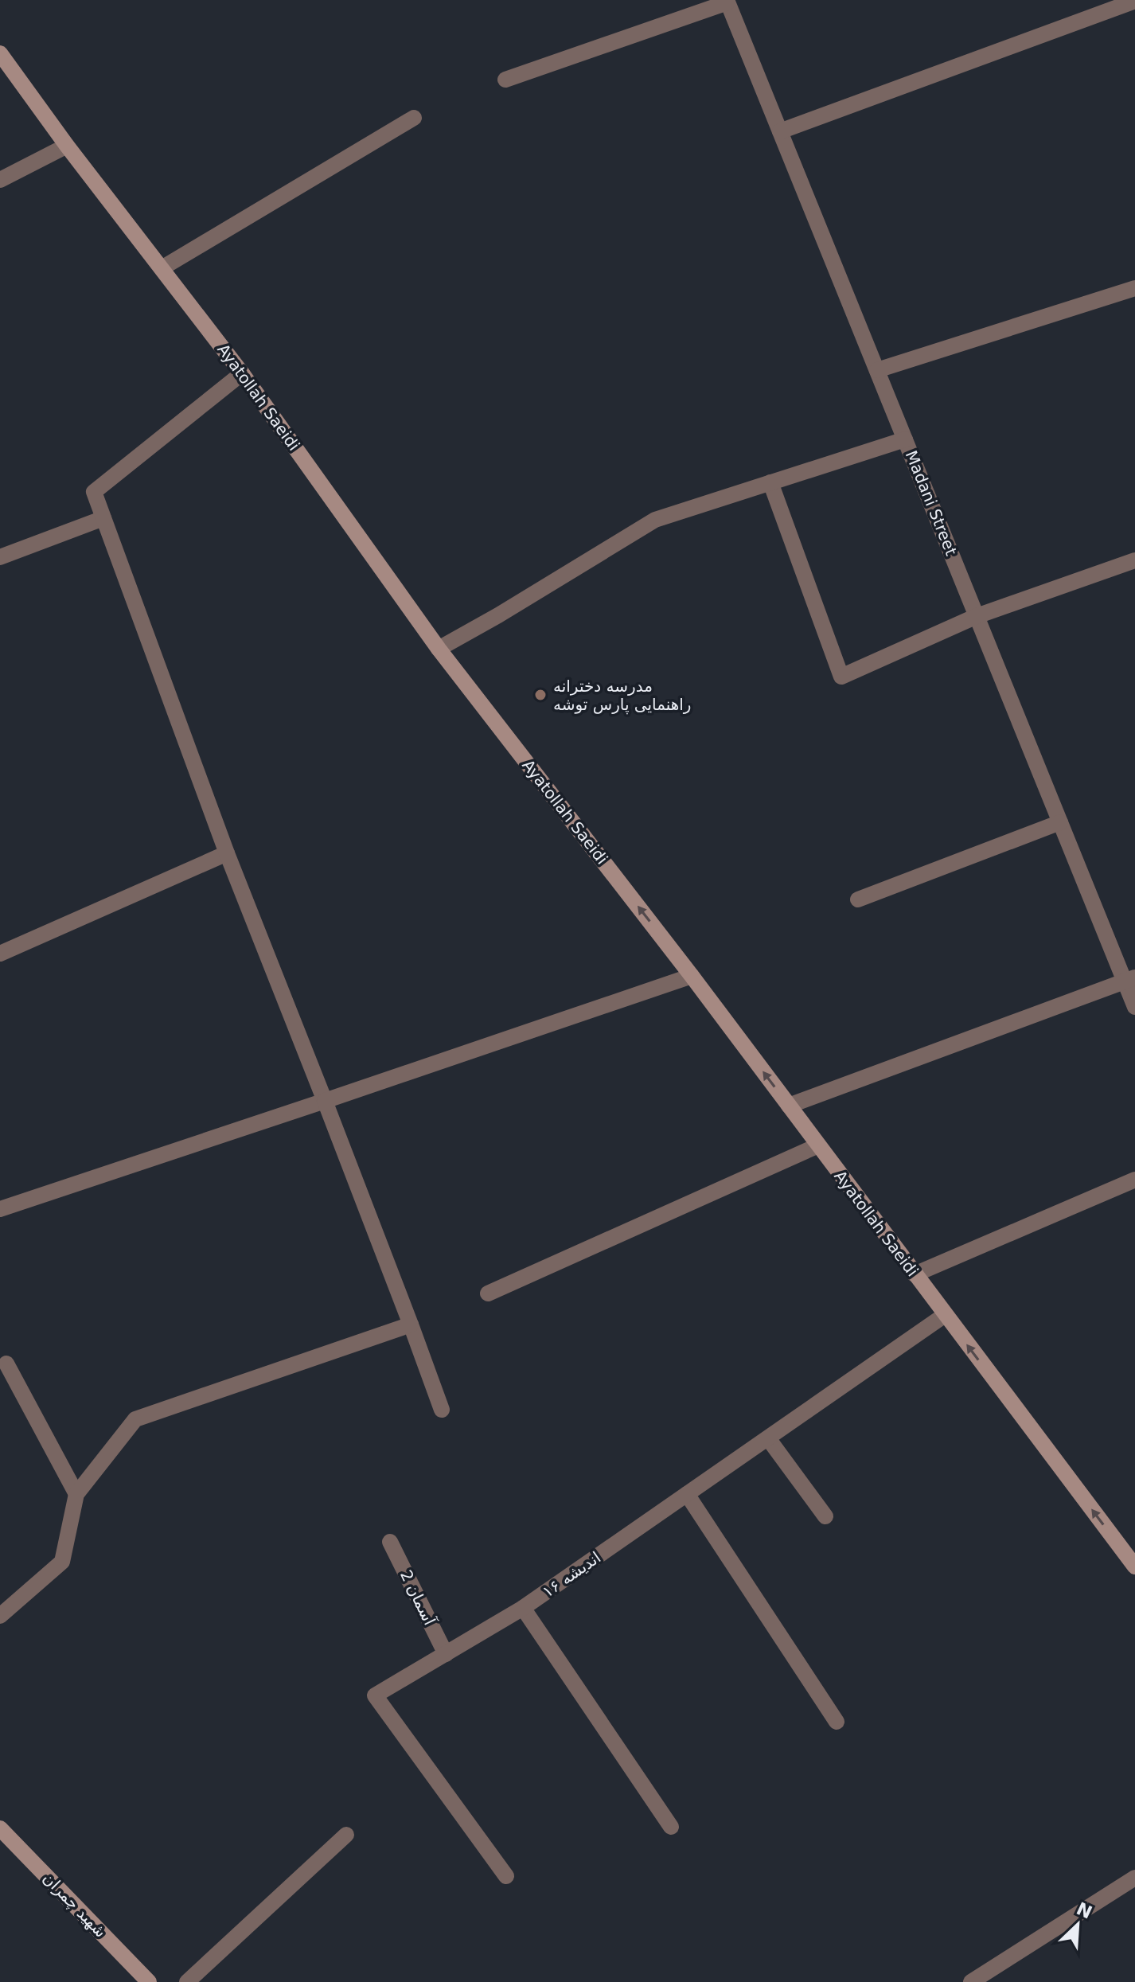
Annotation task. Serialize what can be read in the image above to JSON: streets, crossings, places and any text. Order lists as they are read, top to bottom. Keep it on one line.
{"streets":{"main road":["Ayatollah Saeidi","شهید چمران"],"street":["Madani Street","اندیشه ۱۶","آسمان 2"]},"crossings":[["Ayatollah Saeidi","اندیشه ۱۶"],["اندیشه ۱۶","آسمان 2"]],"one_way":["Ayatollah Saeidi"],"places":["مدرسه دخترانه راهنمایی پارس توشه"],"north":"top right"}
